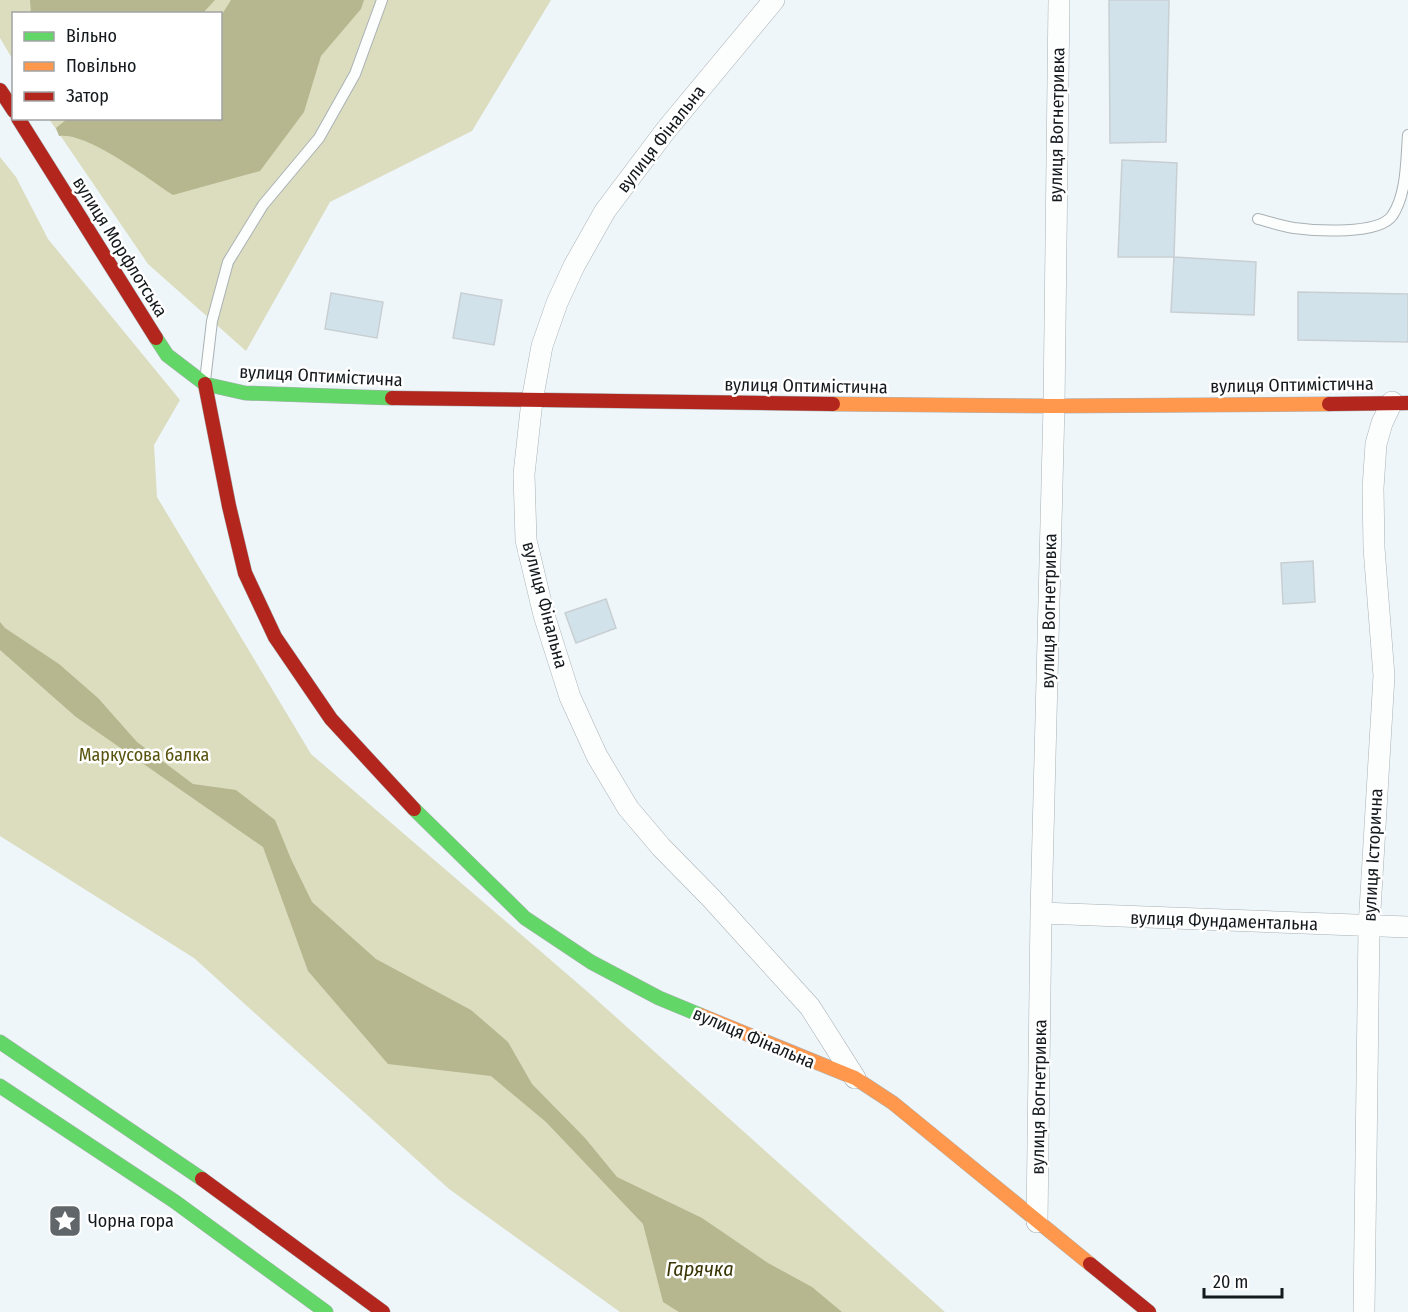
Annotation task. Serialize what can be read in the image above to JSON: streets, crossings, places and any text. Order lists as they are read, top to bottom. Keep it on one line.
{"streets":{"street":["вулиця Вогнетривка","вулиця Фінальна","вулиця Морфлотська","вулиця Оптимістична","вулиця Історична","вулиця Фундаментальна"]},"crossings":[["вулиця Вогнетривка","вулиця Фінальна"],["вулиця Вогнетривка","вулиця Оптимістична"],["вулиця Вогнетривка","вулиця Фундаментальна"],["вулиця Фінальна","вулиця Морфлотська"],["вулиця Фінальна","вулиця Оптимістична"],["вулиця Морфлотська","вулиця Оптимістична"],["вулиця Оптимістична","вулиця Історична"],["вулиця Історична","вулиця Фундаментальна"]],"water":["Гарячка"],"parks":["Маркусова балка"],"places":{"place":["Чорна гора"]},"legend":["Вільно","Повільно","Затор"],"scale_bar":"20 m"}
